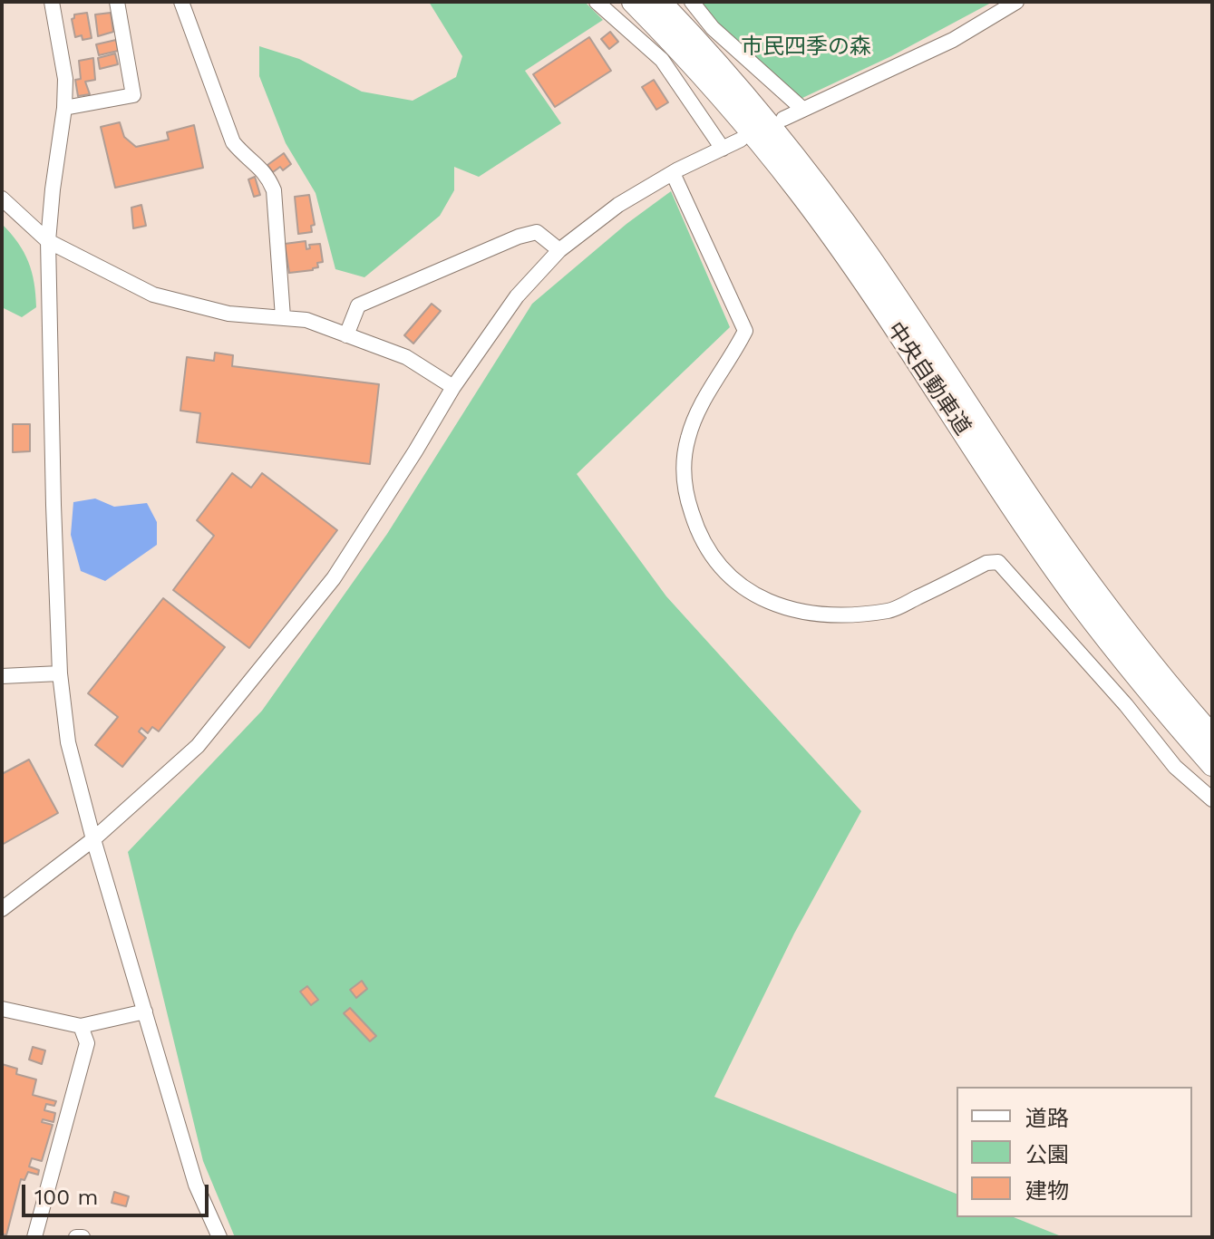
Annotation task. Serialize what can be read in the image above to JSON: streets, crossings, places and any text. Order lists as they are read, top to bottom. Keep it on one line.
{"streets":{"highway":["中央自動車道"]},"parks":["市民四季の森"],"legend":["道路","公園","建物"],"scale_bar":"100 m"}
